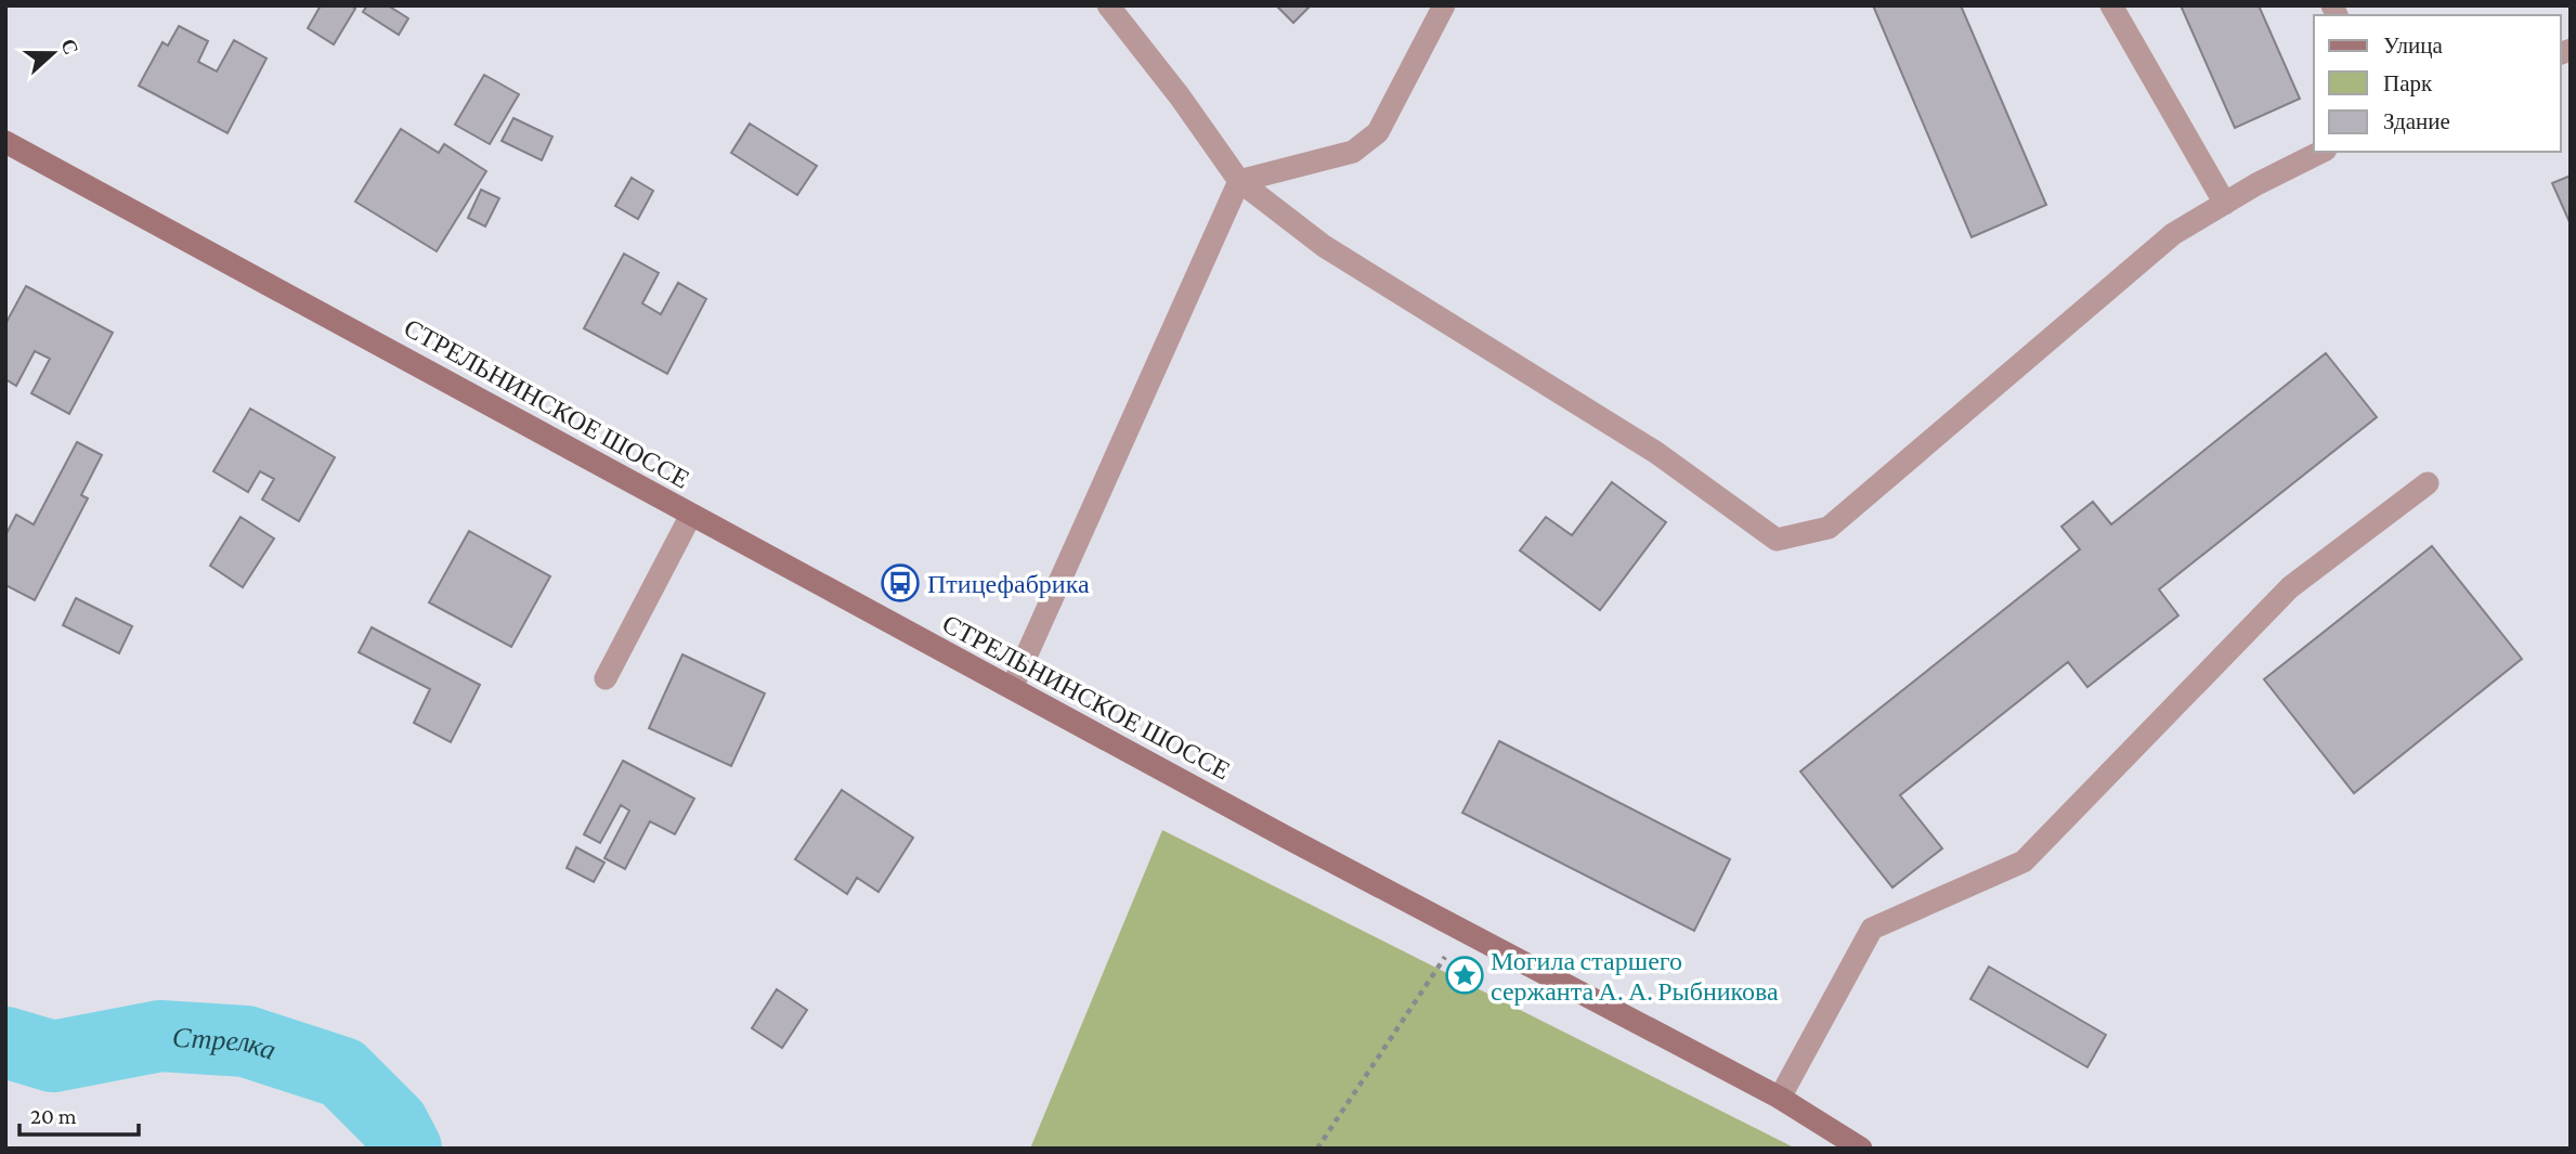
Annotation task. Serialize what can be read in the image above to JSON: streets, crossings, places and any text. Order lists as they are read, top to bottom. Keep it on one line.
{"streets":{"main road":["СТРЕЛЬНИНСКОЕ ШОССЕ"]},"water":["Стрелка"],"places":{"bus stop":["Птицефабрика"],"place":["Могила старшего сержанта А. А. Рыбникова"]},"legend":["Улица","Парк","Здание"],"scale_bar":"20 m","north":"right"}
